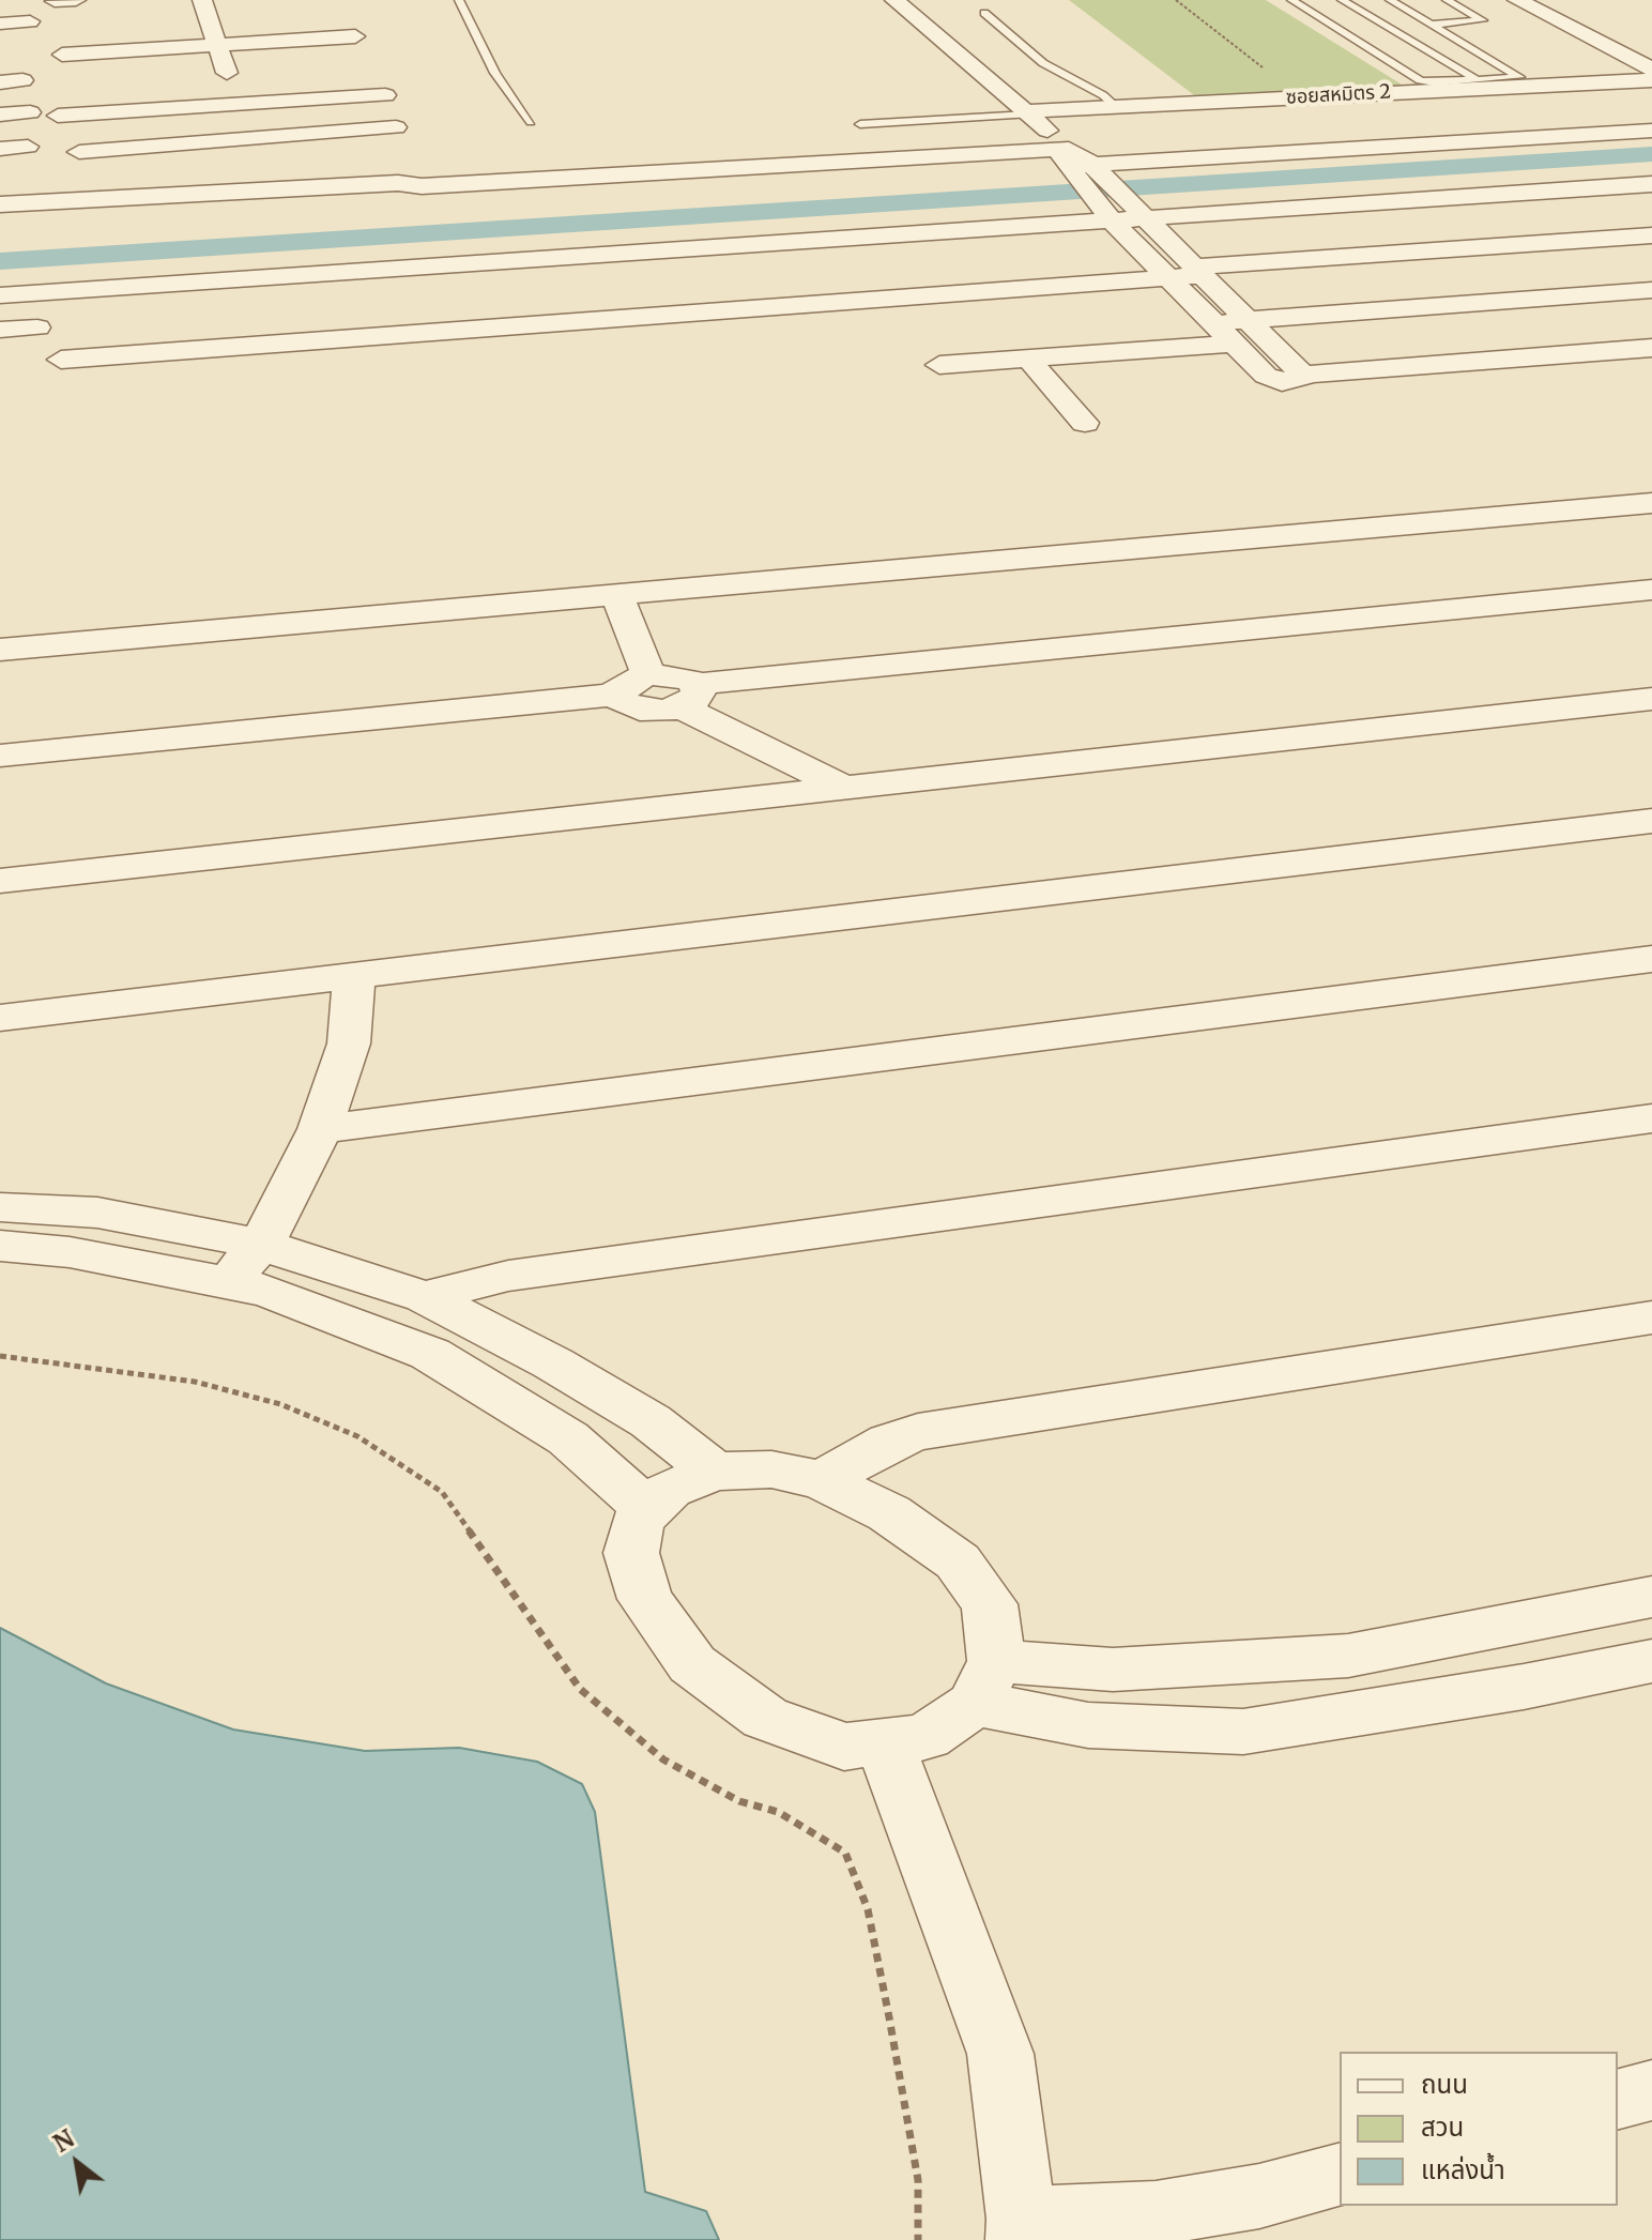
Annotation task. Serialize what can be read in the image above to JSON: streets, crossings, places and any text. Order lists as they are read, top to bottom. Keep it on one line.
{"streets":{"street":["ซอยสหมิตร 2"]},"legend":["ถนน","สวน","แหล่งน้ำ"],"north":"top left"}
